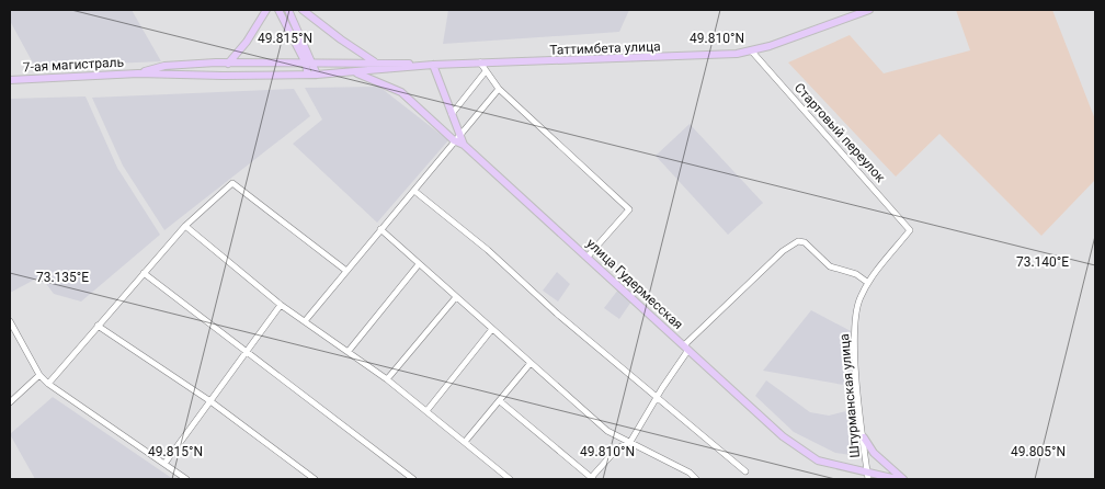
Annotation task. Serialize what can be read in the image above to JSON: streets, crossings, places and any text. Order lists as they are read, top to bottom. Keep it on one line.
{"streets":{"main road":["Таттимбета улица","7-ая магистраль","улица Гудермесская"],"street":["Стартовый переулок","Штурманская улица"]},"crossings":[["Таттимбета улица","Стартовый переулок"],["Таттимбета улица","улица Гудермесская"],["Стартовый переулок","Штурманская улица"],["улица Гудермесская","Штурманская улица"]],"coordinates":["49.815°N","49.810°N","73.140°E","73.135°E","49.805°N"]}
